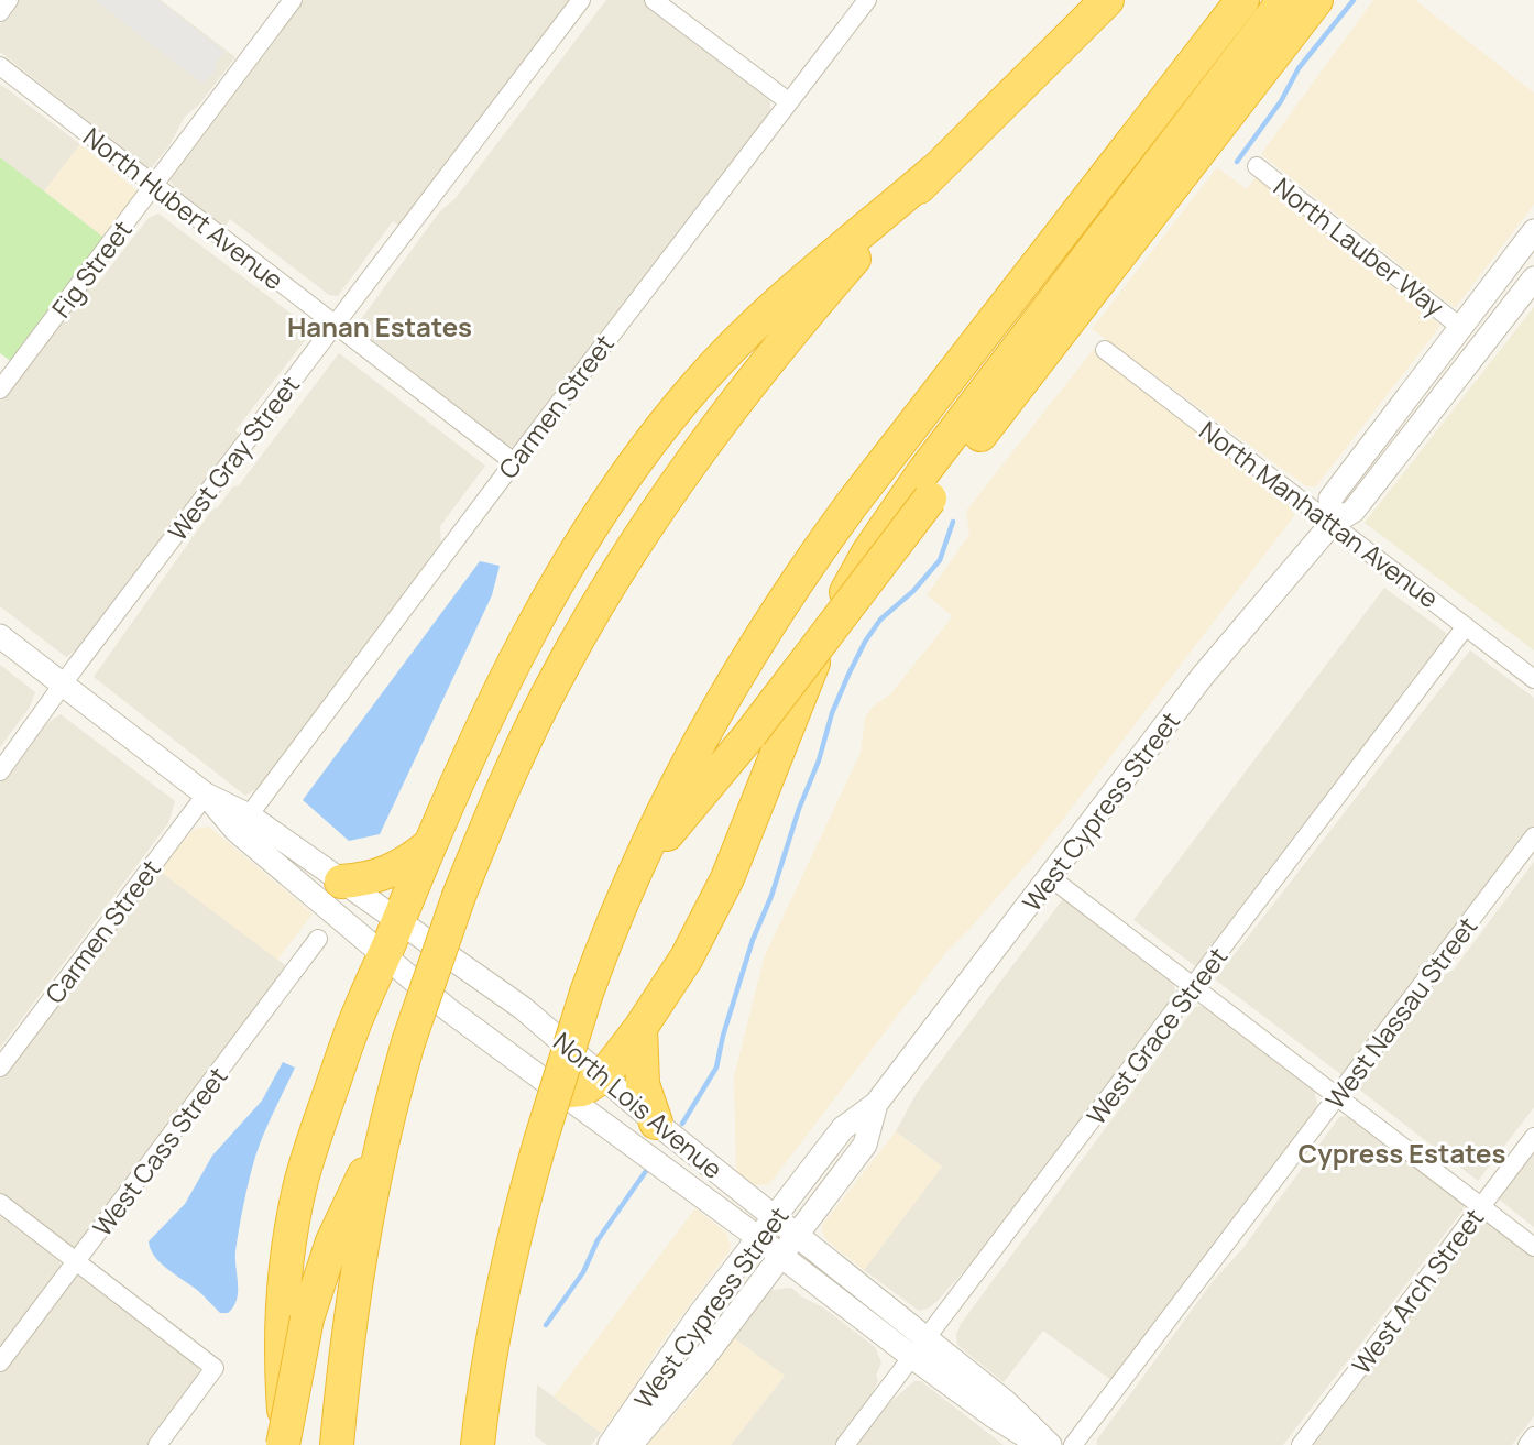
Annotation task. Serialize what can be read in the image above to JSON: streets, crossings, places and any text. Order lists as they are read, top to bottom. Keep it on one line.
{"streets":{"street":["North Hubert Avenue","North Lauber Way","Fig Street","Carmen Street","West Gray Street","North Manhattan Avenue","West Cypress Street","West Nassau Street","West Grace Street","North Lois Avenue","West Cass Street","West Arch Street"]},"crossings":[["North Hubert Avenue","Fig Street"],["North Hubert Avenue","Carmen Street"],["North Hubert Avenue","West Gray Street"],["North Lauber Way","West Cypress Street"],["Carmen Street","North Lois Avenue"],["West Gray Street","North Lois Avenue"],["North Manhattan Avenue","West Cypress Street"],["North Manhattan Avenue","West Grace Street"],["West Cypress Street","North Lois Avenue"],["West Grace Street","North Lois Avenue"]],"districts":["Hanan Estates","Cypress Estates"]}
